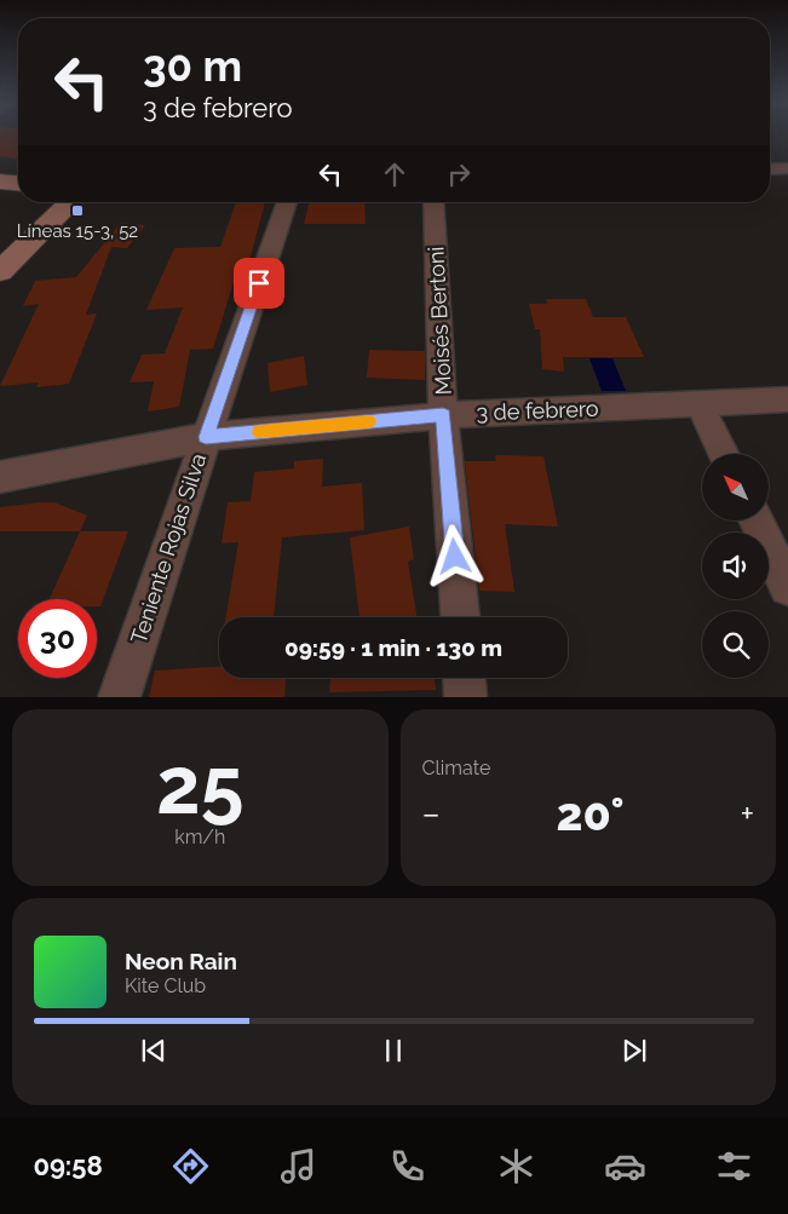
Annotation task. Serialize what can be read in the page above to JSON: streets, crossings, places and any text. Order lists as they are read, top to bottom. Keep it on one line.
{"streets":{"street":["Moisés Bertoni","3 de febrero","Teniente Rojas Silva"]},"crossings":[["Moisés Bertoni","3 de febrero"],["3 de febrero","Teniente Rojas Silva"]],"places":{"transit":["Líneas 15-3, 52"]},"north":"top left","page":{"turn":["30 m","3 de febrero"],"limit":"30","trip":"09:59 · 1 min · 130 m","tile":[["25","km/h"],"Climate"],"heat":["−","20°","+"],"song":["Neon Rain","Kite Club"],"tabs":"09:58"}}
